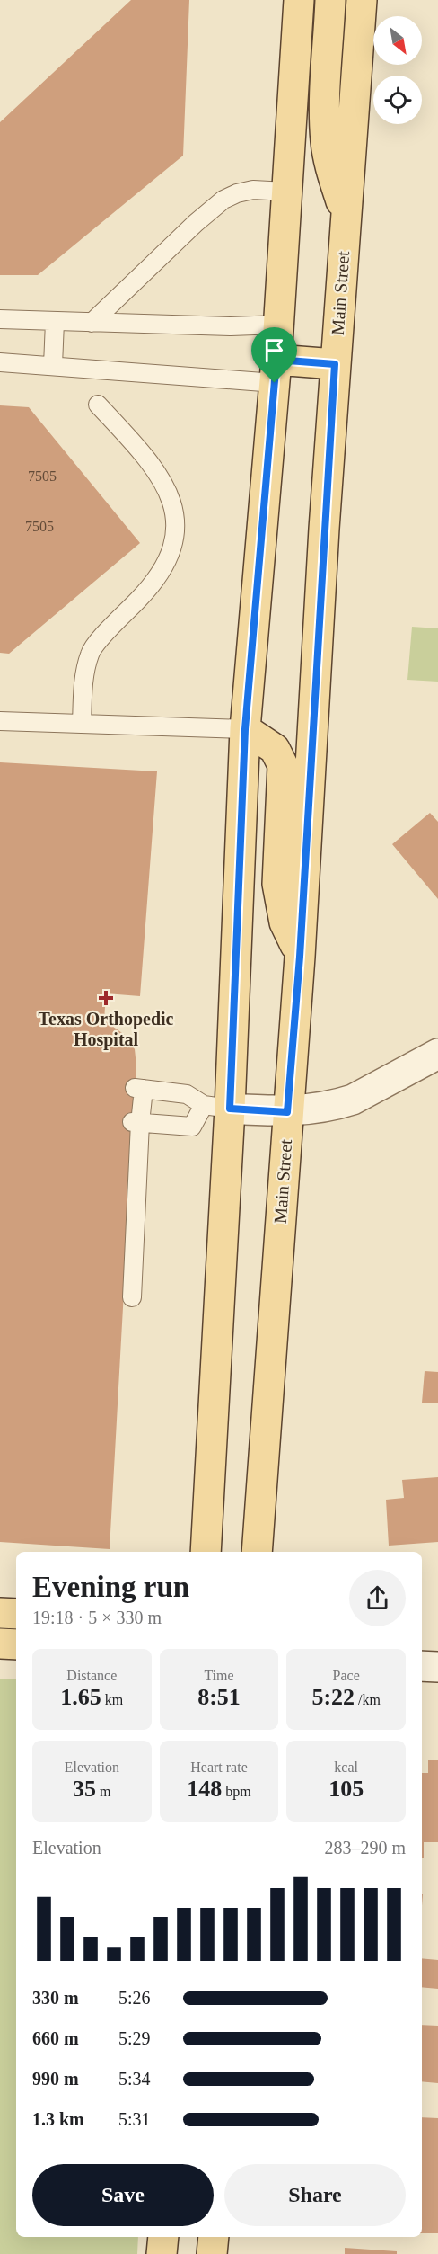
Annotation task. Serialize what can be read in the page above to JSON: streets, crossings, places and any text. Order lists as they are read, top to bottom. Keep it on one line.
{"streets":{"main road":["Main Street"]},"places":{"health":["Texas Orthopedic Hospital"]},"house_numbers":["7505","7505"],"north":"bottom right","page":{"heading":["Evening run","19:18 · 5 × 330 m"],"stats":[["Distance","1.65 km"],["Time","8:51"],["Pace","5:22 /km"],["Elevation","35 m"],["Heart rate","148 bpm"],["kcal","105"]],"chart":["Elevation","283–290 m"],"list":[{"name":"330 m","note":"5:26"},{"name":"660 m","note":"5:29"},{"name":"990 m","note":"5:34"},{"name":"1.3 km","note":"5:31"}],"buttons":["Save","Share"]}}
